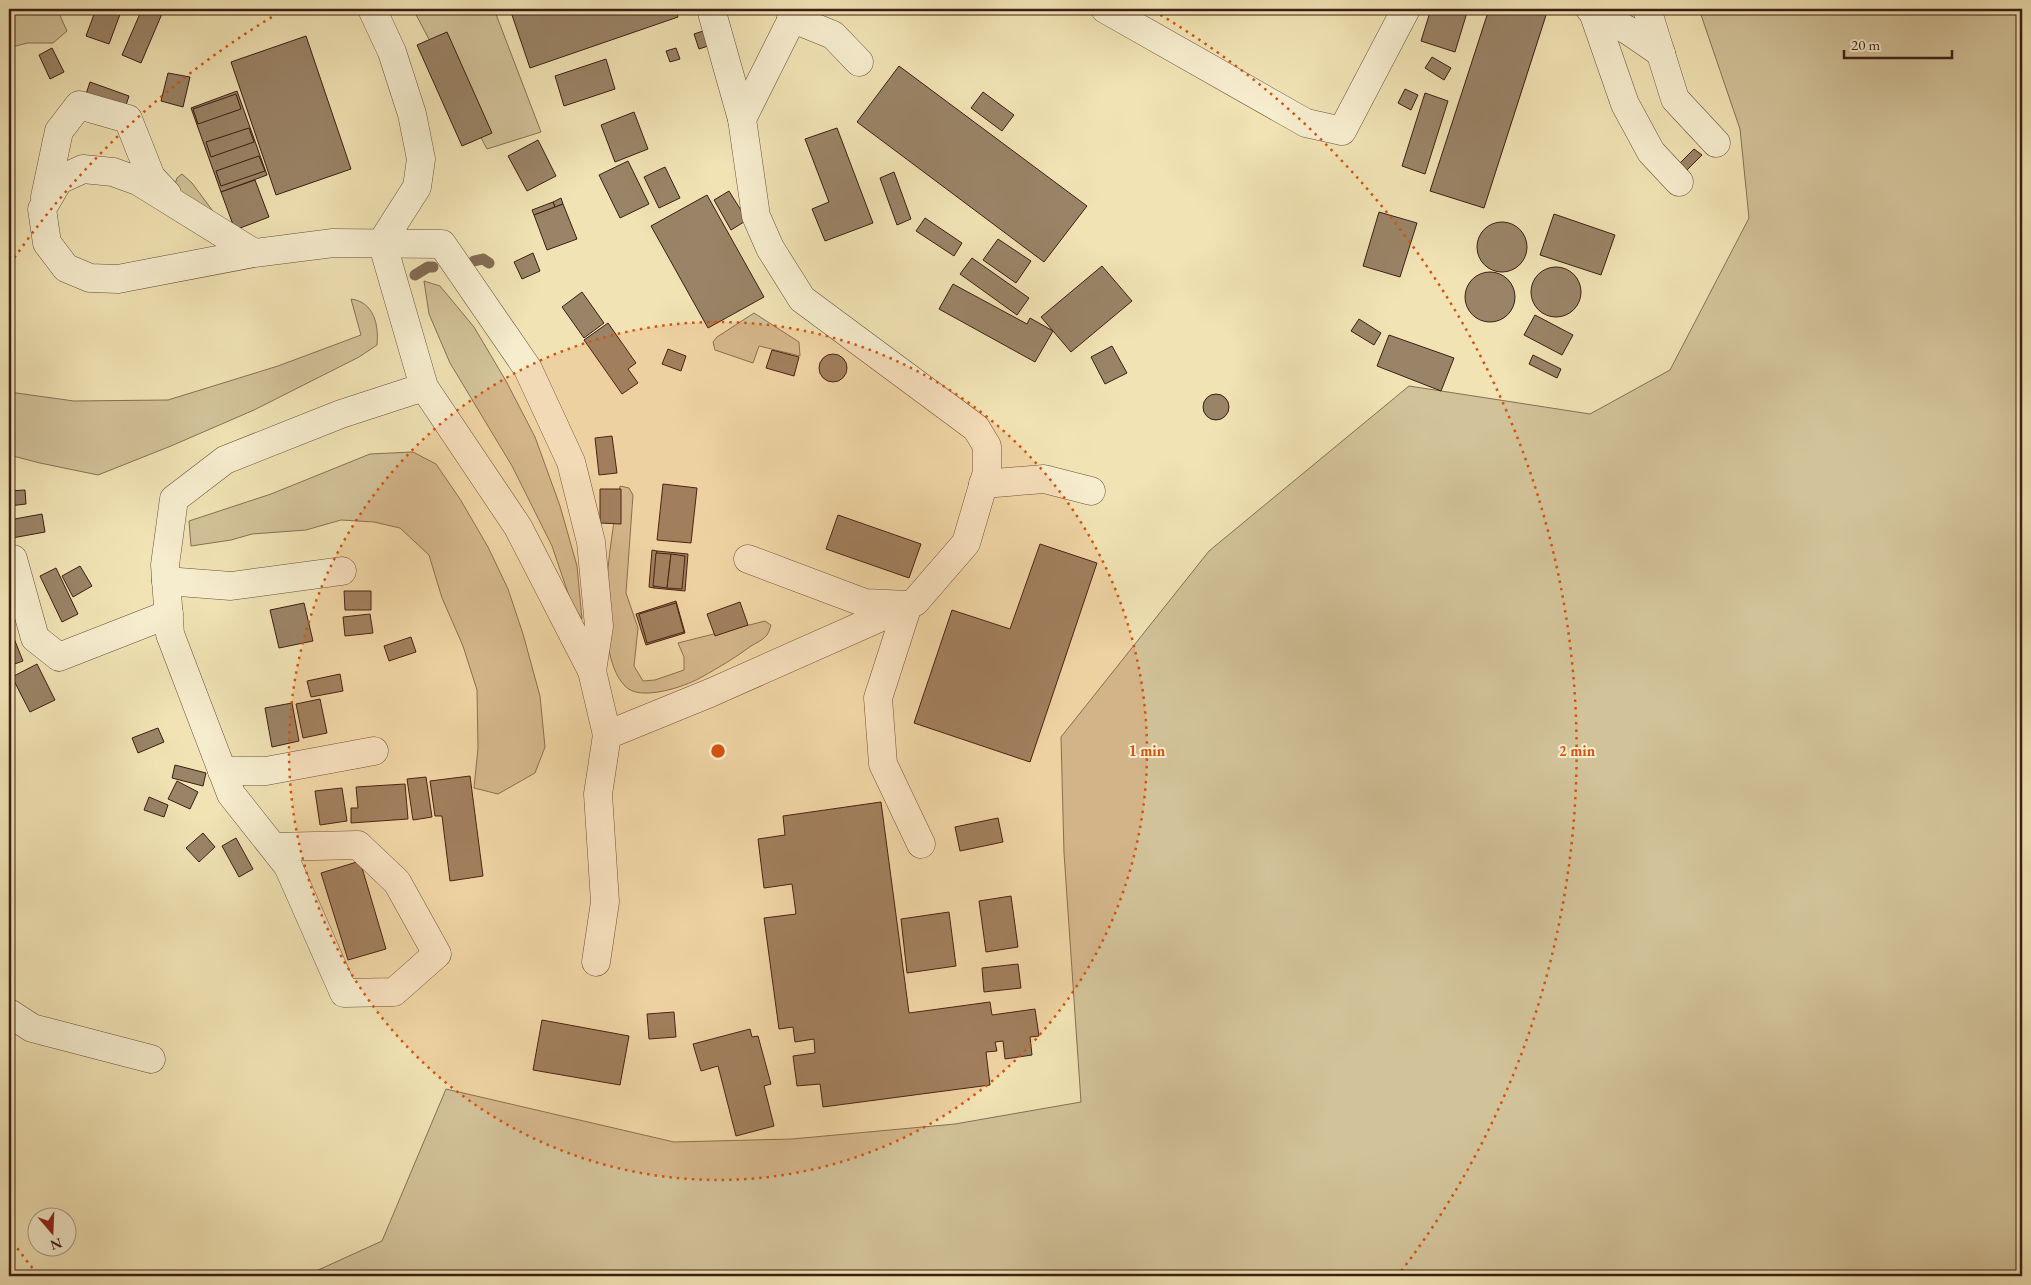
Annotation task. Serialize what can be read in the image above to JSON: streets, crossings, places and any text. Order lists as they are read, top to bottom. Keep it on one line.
{"scale_bar":"20 m","north":"bottom","rings":["1 min","2 min"]}
